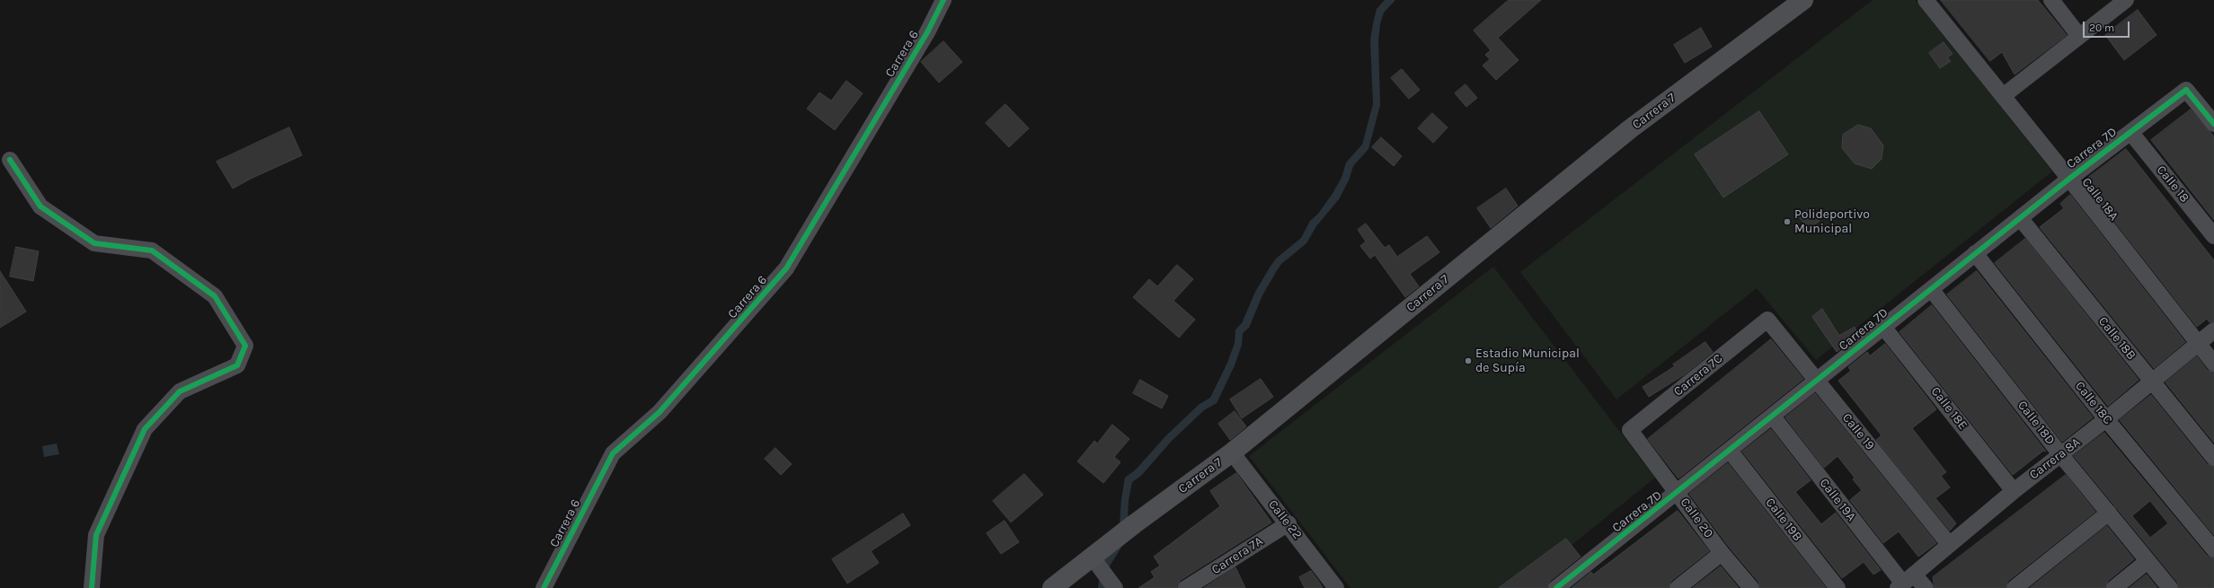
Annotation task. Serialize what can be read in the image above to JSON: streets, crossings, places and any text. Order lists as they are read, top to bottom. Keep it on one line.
{"streets":{"main road":["Carrera 7"],"street":["Carrera 6","Carrera 7D","Calle 18","Calle 18A","Calle 18B","Carrera 7C","Calle 18C","Calle 18E","Calle 18D","Calle 19","Carrera 8A","Calle 19A","Calle 20","Calle 22","Calle 19B","Carrera 7A"]},"crossings":[["Carrera 7","Calle 22"],["Carrera 7D","Calle 18"],["Carrera 7D","Calle 18A"],["Carrera 7D","Calle 18B"],["Carrera 7D","Calle 18C"],["Carrera 7D","Calle 18E"],["Carrera 7D","Calle 18D"],["Carrera 7D","Calle 19"],["Carrera 7D","Calle 19A"],["Carrera 7D","Calle 20"],["Carrera 7D","Calle 19B"],["Calle 18A","Carrera 8A"],["Calle 18B","Carrera 8A"],["Carrera 7C","Calle 19"],["Carrera 7C","Calle 20"],["Calle 18C","Carrera 8A"],["Calle 18E","Carrera 8A"],["Calle 18D","Carrera 8A"],["Calle 19","Carrera 8A"],["Carrera 8A","Calle 19A"],["Calle 22","Carrera 7A"]],"places":["Polideportivo Municipal","Estadio Municipal de Supía"],"scale_bar":"20 m"}
